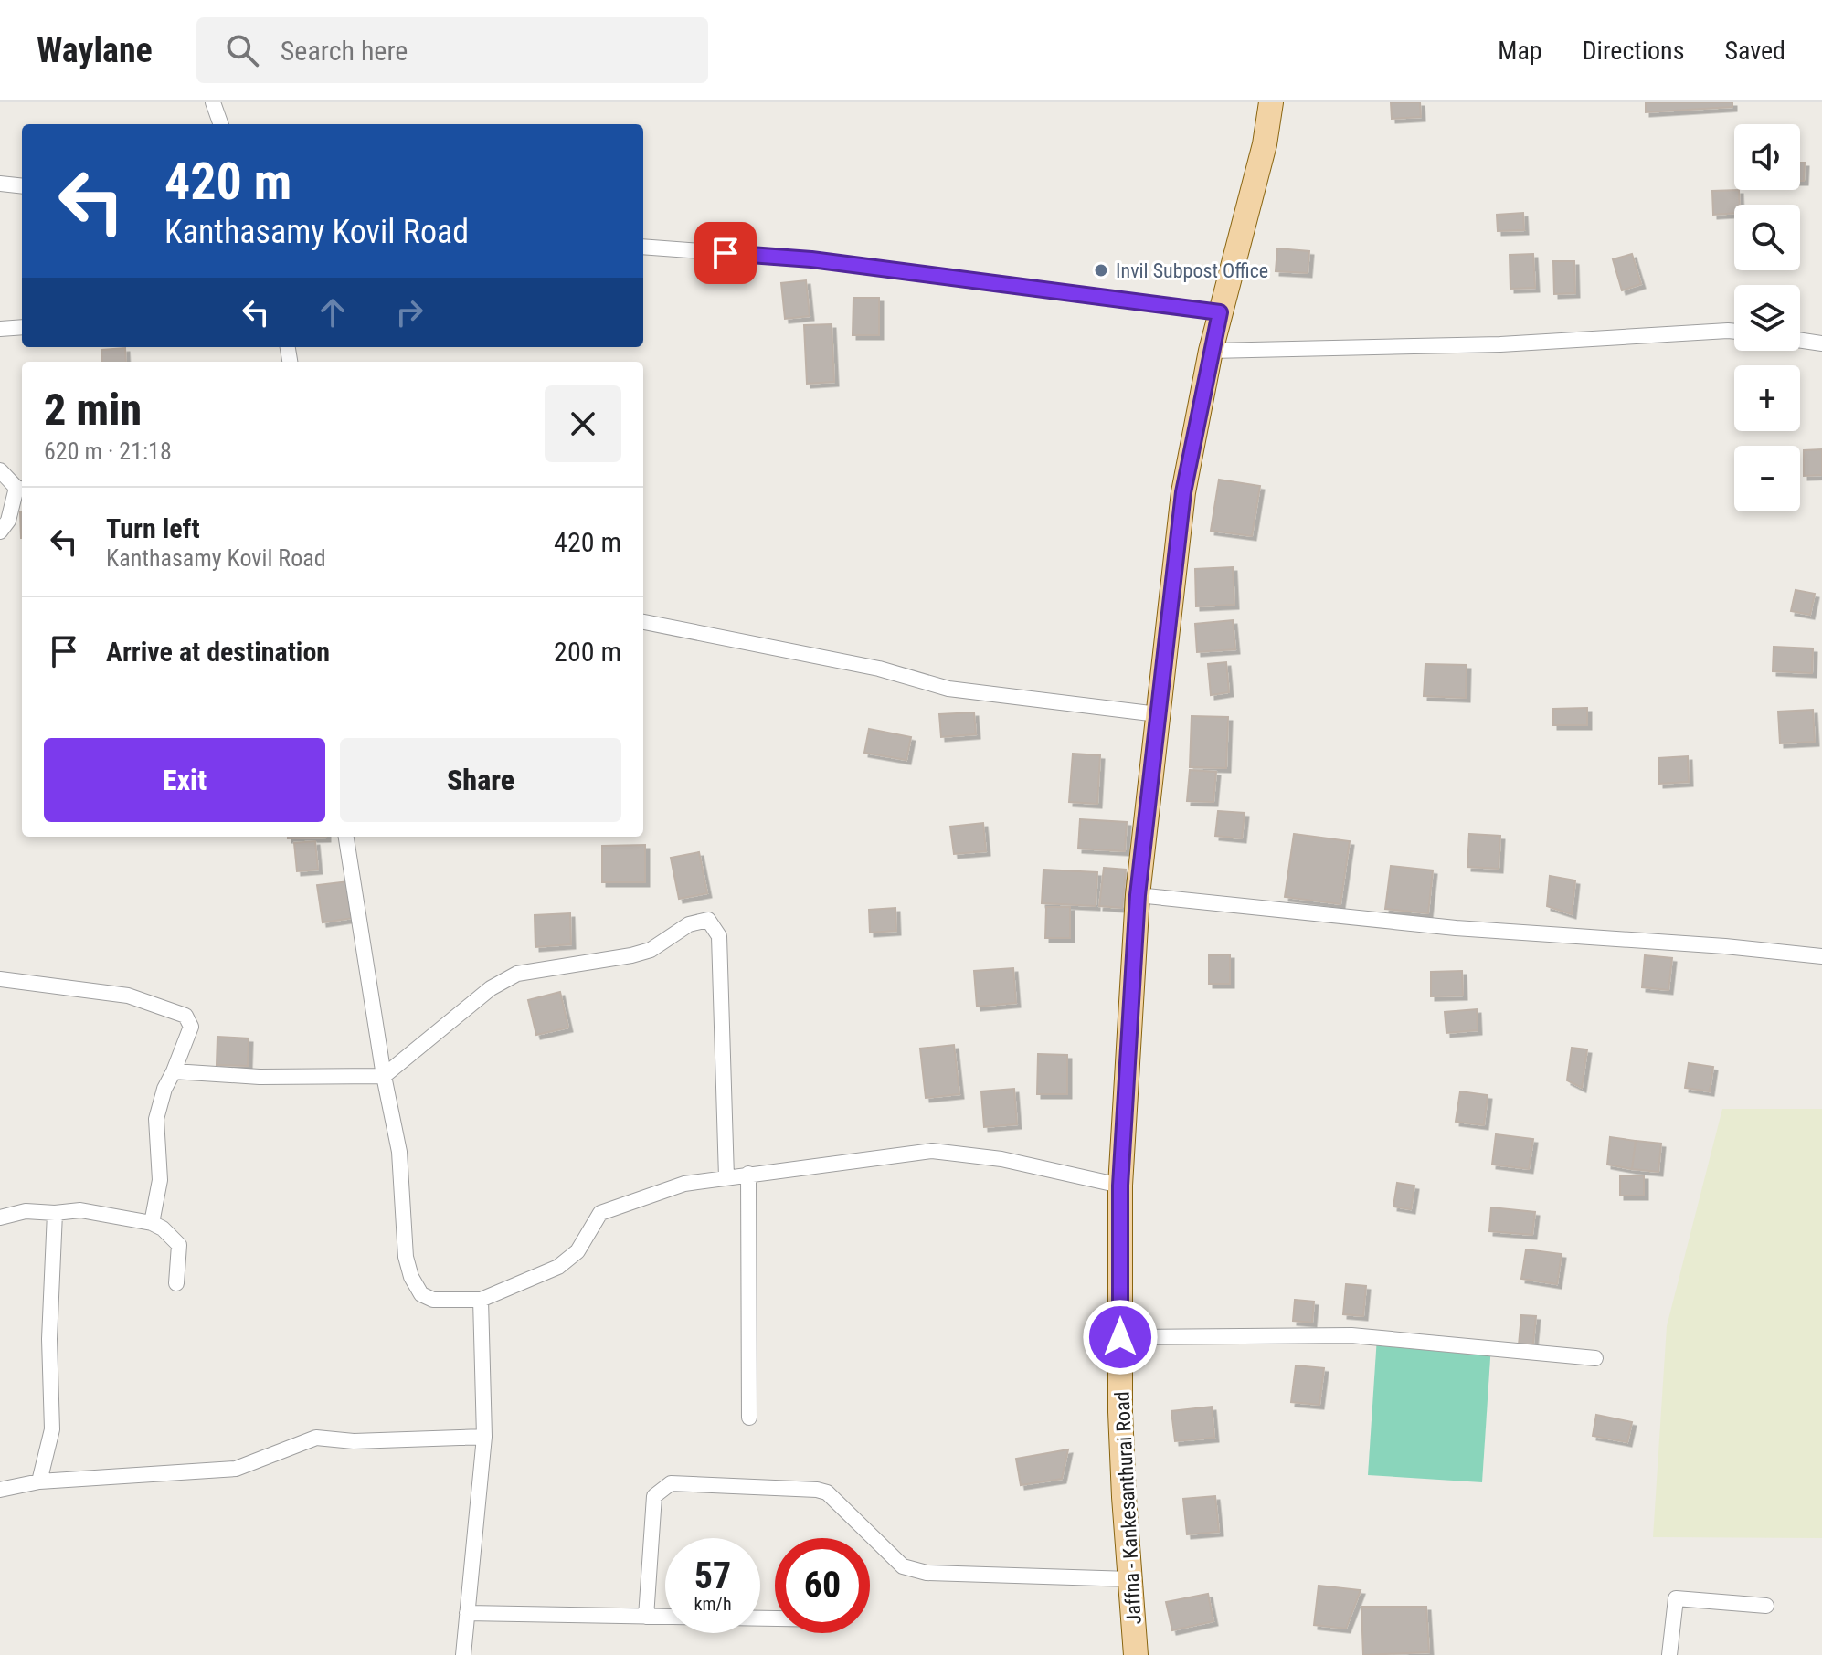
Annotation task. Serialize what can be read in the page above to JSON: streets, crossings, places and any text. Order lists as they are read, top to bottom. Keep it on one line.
{"streets":{"main road":["Jaffna - Kankesanthurai Road"]},"places":["Invil Subpost Office"],"page":{"header":"Waylane","search":"Search here","nav":["Map","Directions","Saved"],"map_buttons":["+","−"],"turn":["420 m","Kanthasamy Kovil Road"],"heading":["2 min","620 m · 21:18"],"list":[{"name":"Turn left","note":"Kanthasamy Kovil Road","value":"420 m"},{"name":"Arrive at destination","value":"200 m"}],"buttons":["Exit","Share"],"speed":"57 km/h","limit":"60"}}
